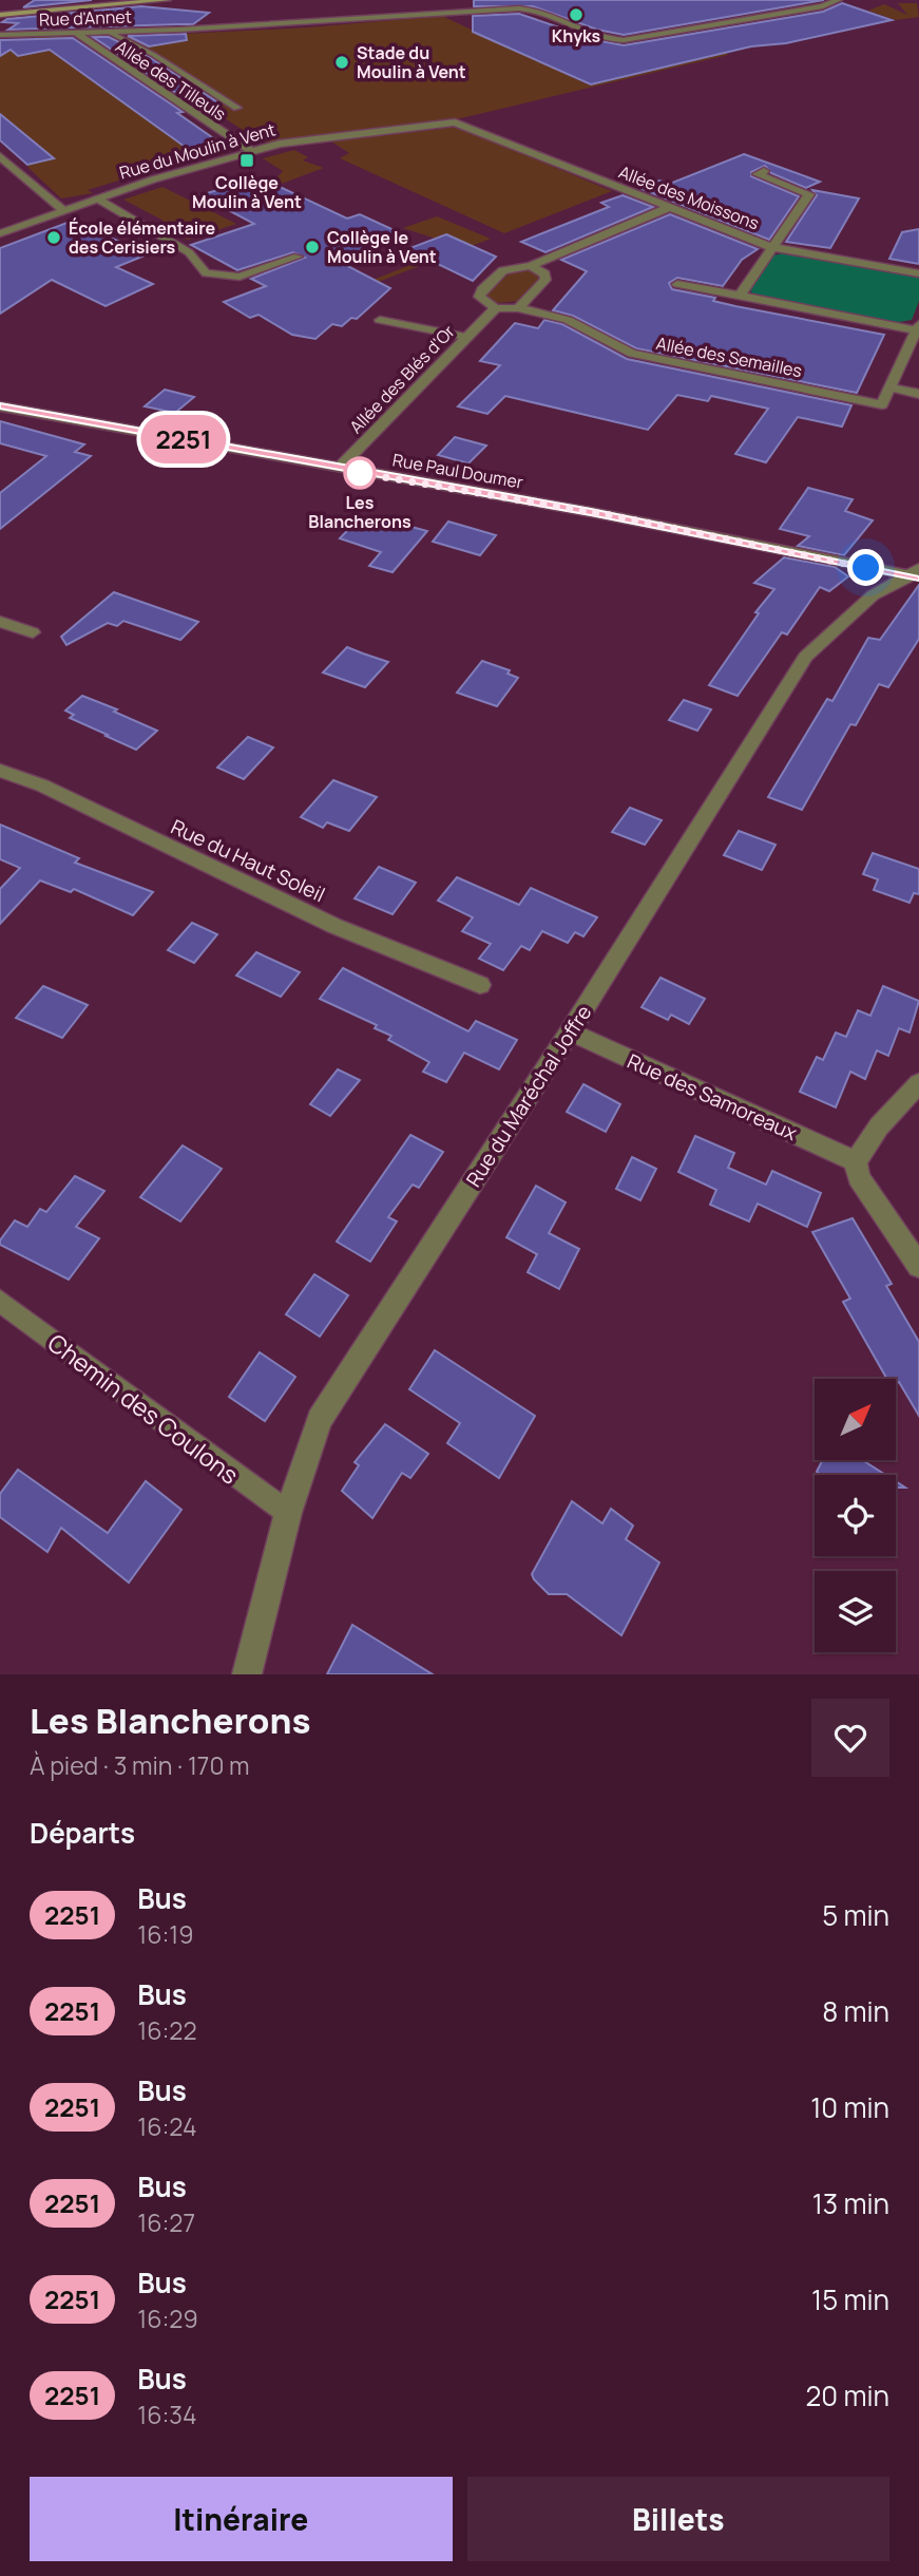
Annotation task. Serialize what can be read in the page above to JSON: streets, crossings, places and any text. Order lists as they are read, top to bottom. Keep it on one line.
{"streets":{"street":["Rue d'Annet","Allée des Tilleuls","Rue du Moulin à Vent","Allée des Moissons","Allée des Semailles","Allée des Blés d'Or","Rue Paul Doumer","Rue du Haut Soleil","Rue du Maréchal Joffre","Rue des Samoreaux"],"lane":["Chemin des Coulons"]},"crossings":[["Rue d'Annet","Allée des Tilleuls"],["Allée des Tilleuls","Rue du Moulin à Vent"],["Rue du Moulin à Vent","Allée des Moissons"],["Allée des Semailles","Allée des Blés d'Or"],["Allée des Blés d'Or","Rue Paul Doumer"],["Rue Paul Doumer","Rue du Maréchal Joffre"],["Rue du Maréchal Joffre","Rue des Samoreaux"],["Rue du Maréchal Joffre","Chemin des Coulons"]],"places":{"other":["Khyks","Stade du Moulin à Vent","École élémentaire des Cerisiers","Collège le Moulin à Vent","Les Blancherons"],"transit":["Collège Moulin à Vent"]},"lines":["bus line 2251"],"north":"top right","page":{"on_map":"2251","heading":[["Les Blancherons","À pied · 3 min · 170 m"],"Départs"],"list":[{"mark":"2251","name":"Bus","note":"16:19","value":"5 min"},{"mark":"2251","name":"Bus","note":"16:22","value":"8 min"},{"mark":"2251","name":"Bus","note":"16:24","value":"10 min"},{"mark":"2251","name":"Bus","note":"16:27","value":"13 min"},{"mark":"2251","name":"Bus","note":"16:29","value":"15 min"},{"mark":"2251","name":"Bus","note":"16:34","value":"20 min"}],"buttons":["Itinéraire","Billets"]}}
